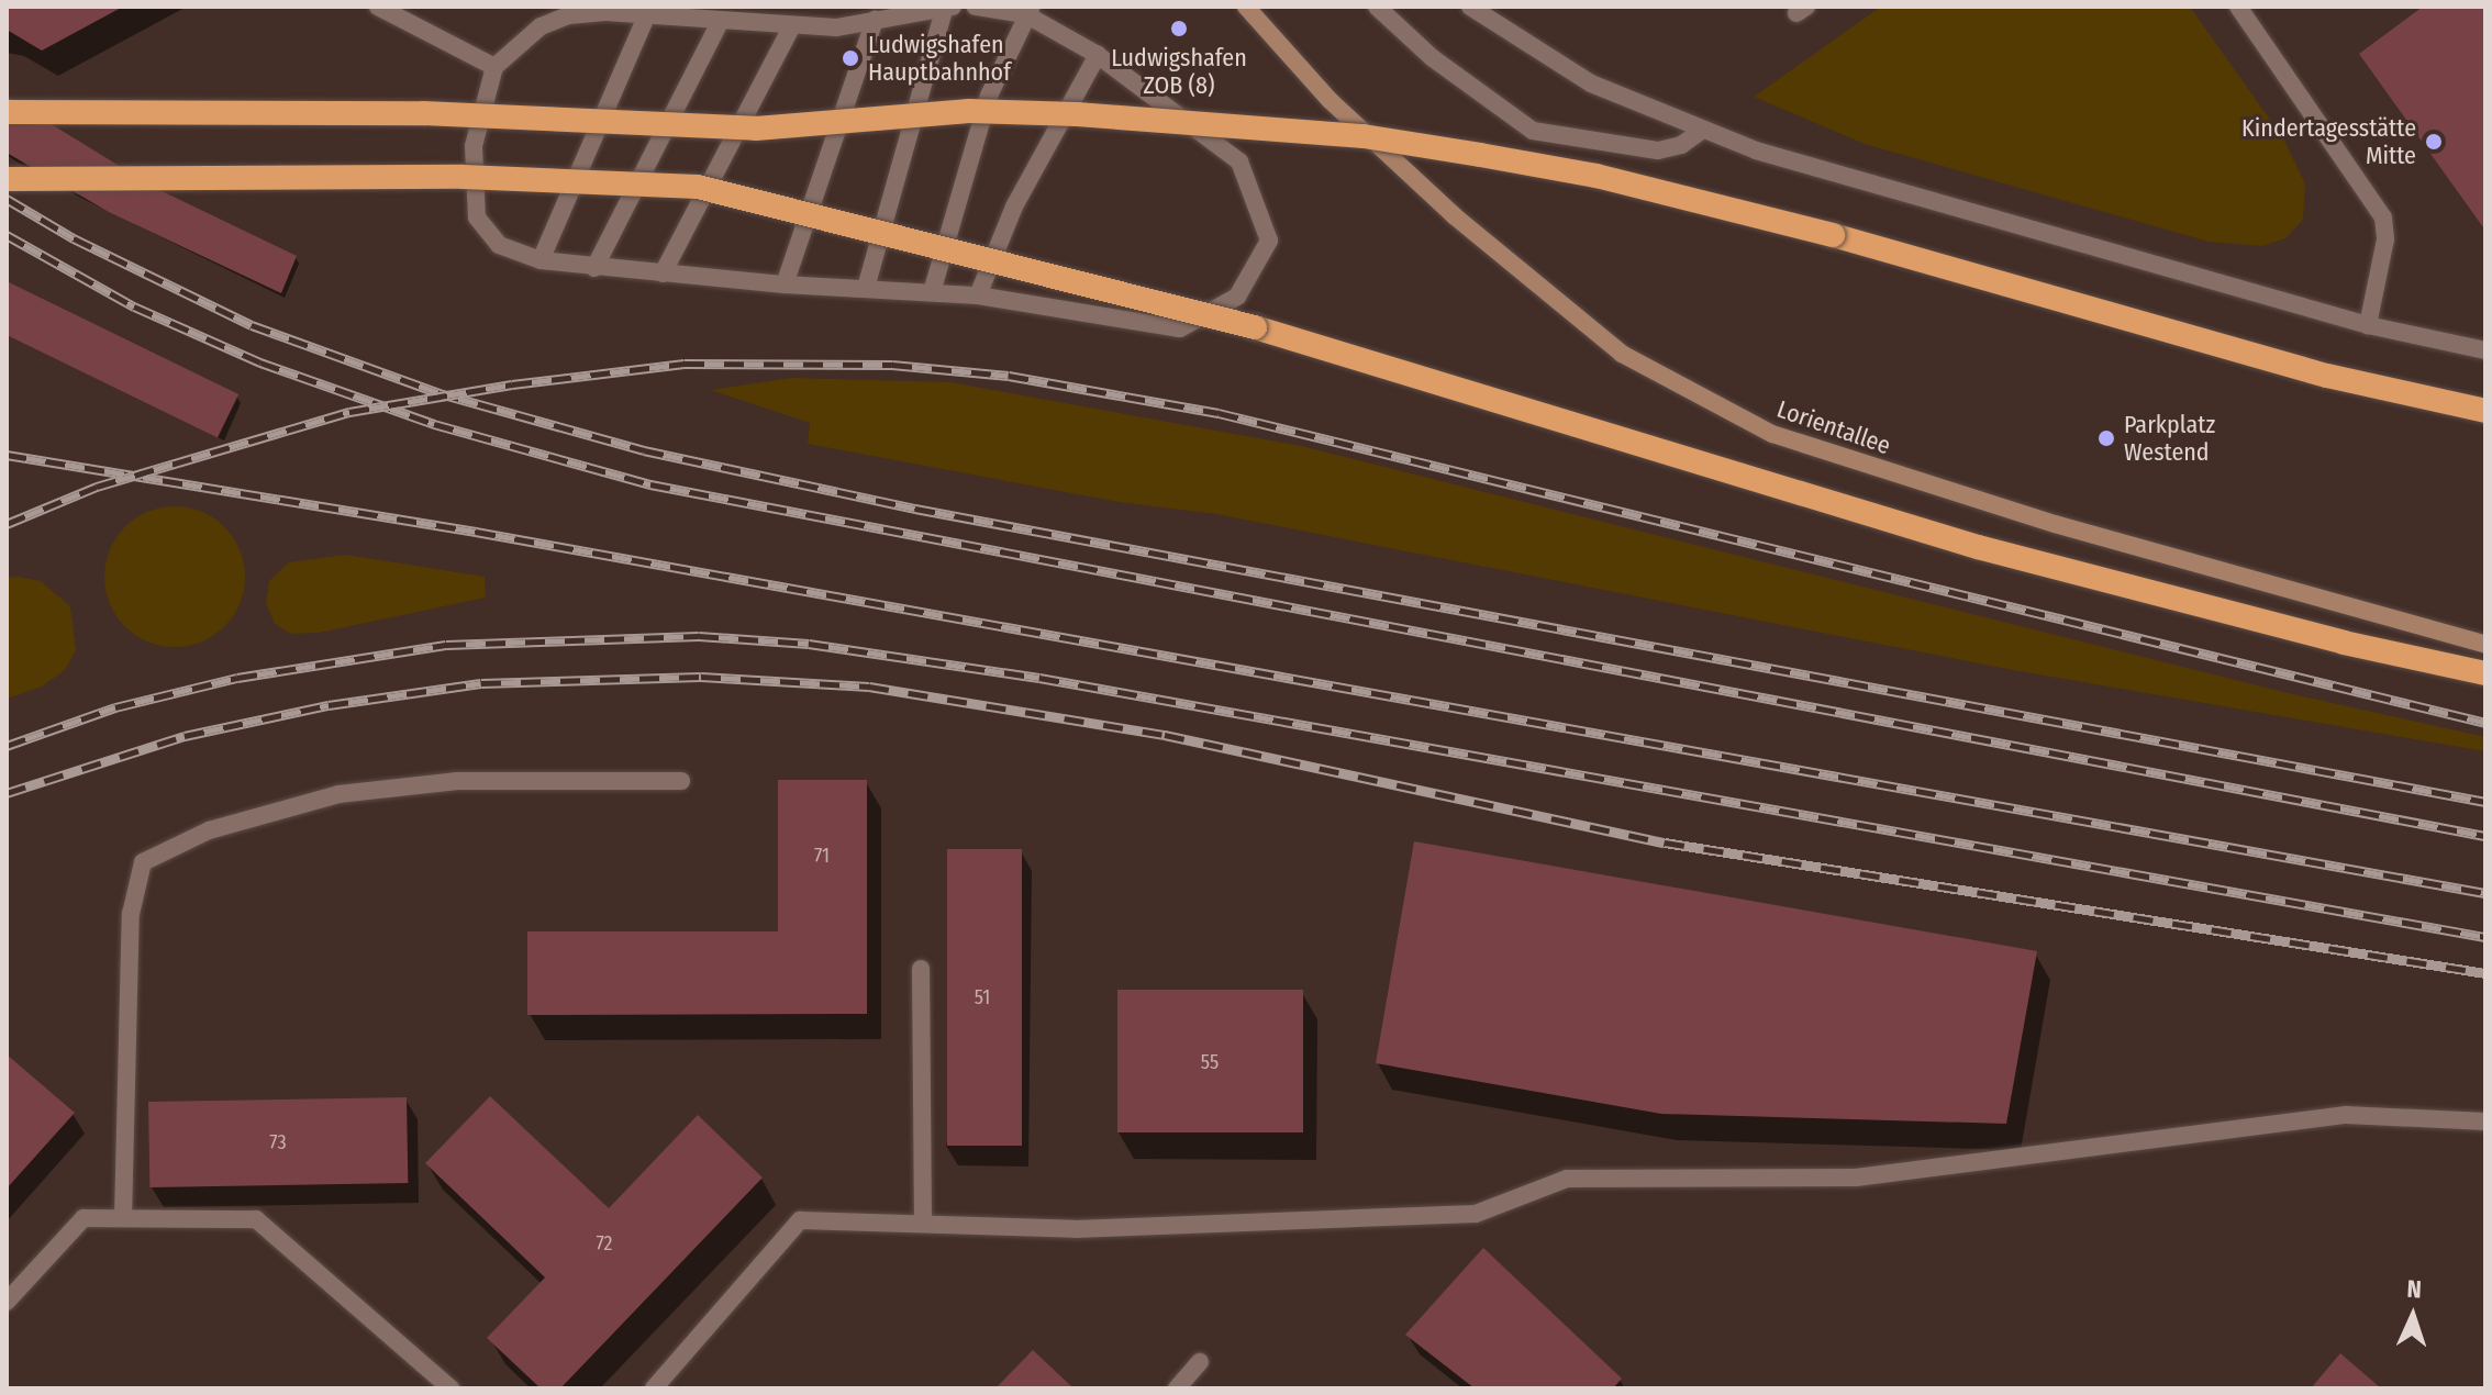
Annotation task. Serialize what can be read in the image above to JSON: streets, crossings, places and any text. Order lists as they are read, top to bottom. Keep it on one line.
{"streets":{"main road":["Lorientallee"]},"places":["Ludwigshafen ZOB (8)","Ludwigshafen Hauptbahnhof","Kindertagesstätte Mitte","Parkplatz Westend"],"house_numbers":["71","51","55","73","72"],"north":"top"}
